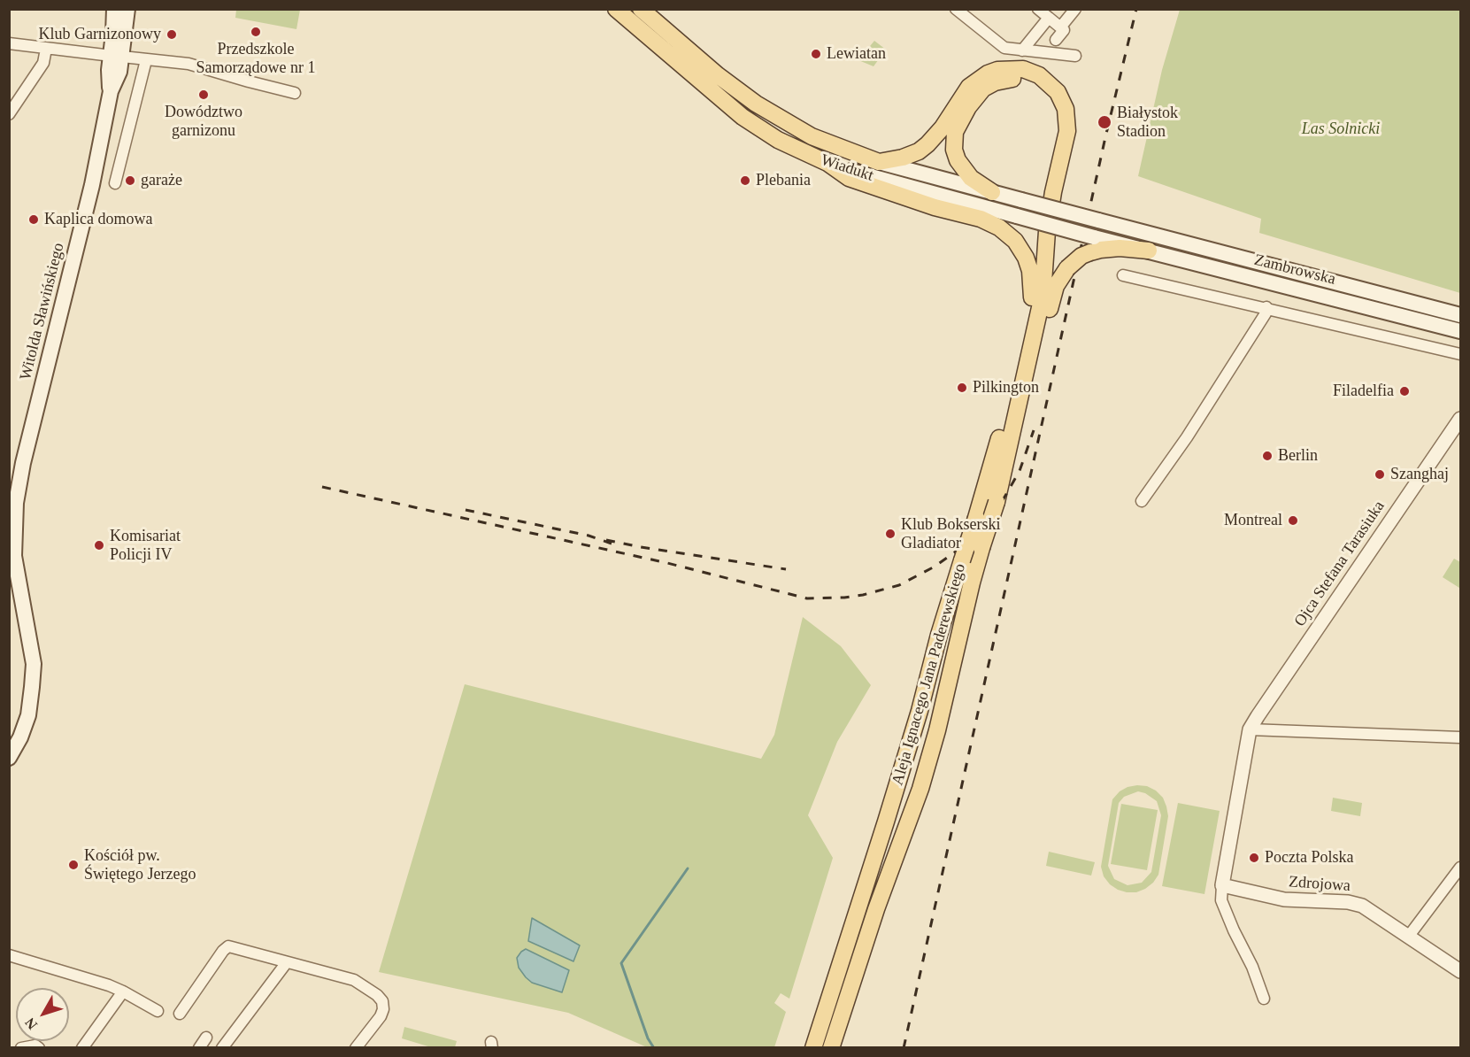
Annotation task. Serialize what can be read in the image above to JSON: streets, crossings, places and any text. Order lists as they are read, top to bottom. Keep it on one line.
{"streets":{"main road":["Wiadukt","Zambrowska","Witolda Sławińskiego","Aleja Ignacego Jana Paderewskiego"],"street":["Ojca Stefana Tarasiuka","Zdrojowa"]},"crossings":[["Wiadukt","Zambrowska"]],"parks":["Las Solnicki"],"places":["Przedszkole Samorządowe nr 1","Klub Garnizonowy","Lewiatan","Dowództwo garnizonu","Białystok Stadion","garaże","Plebania","Kaplica domowa","Pilkington","Filadelfia","Berlin","Szanghaj","Montreal","Klub Bokserski Gladiator","Komisariat Policji IV","Poczta Polska","Kościół pw. Świętego Jerzego"],"north":"bottom left"}
